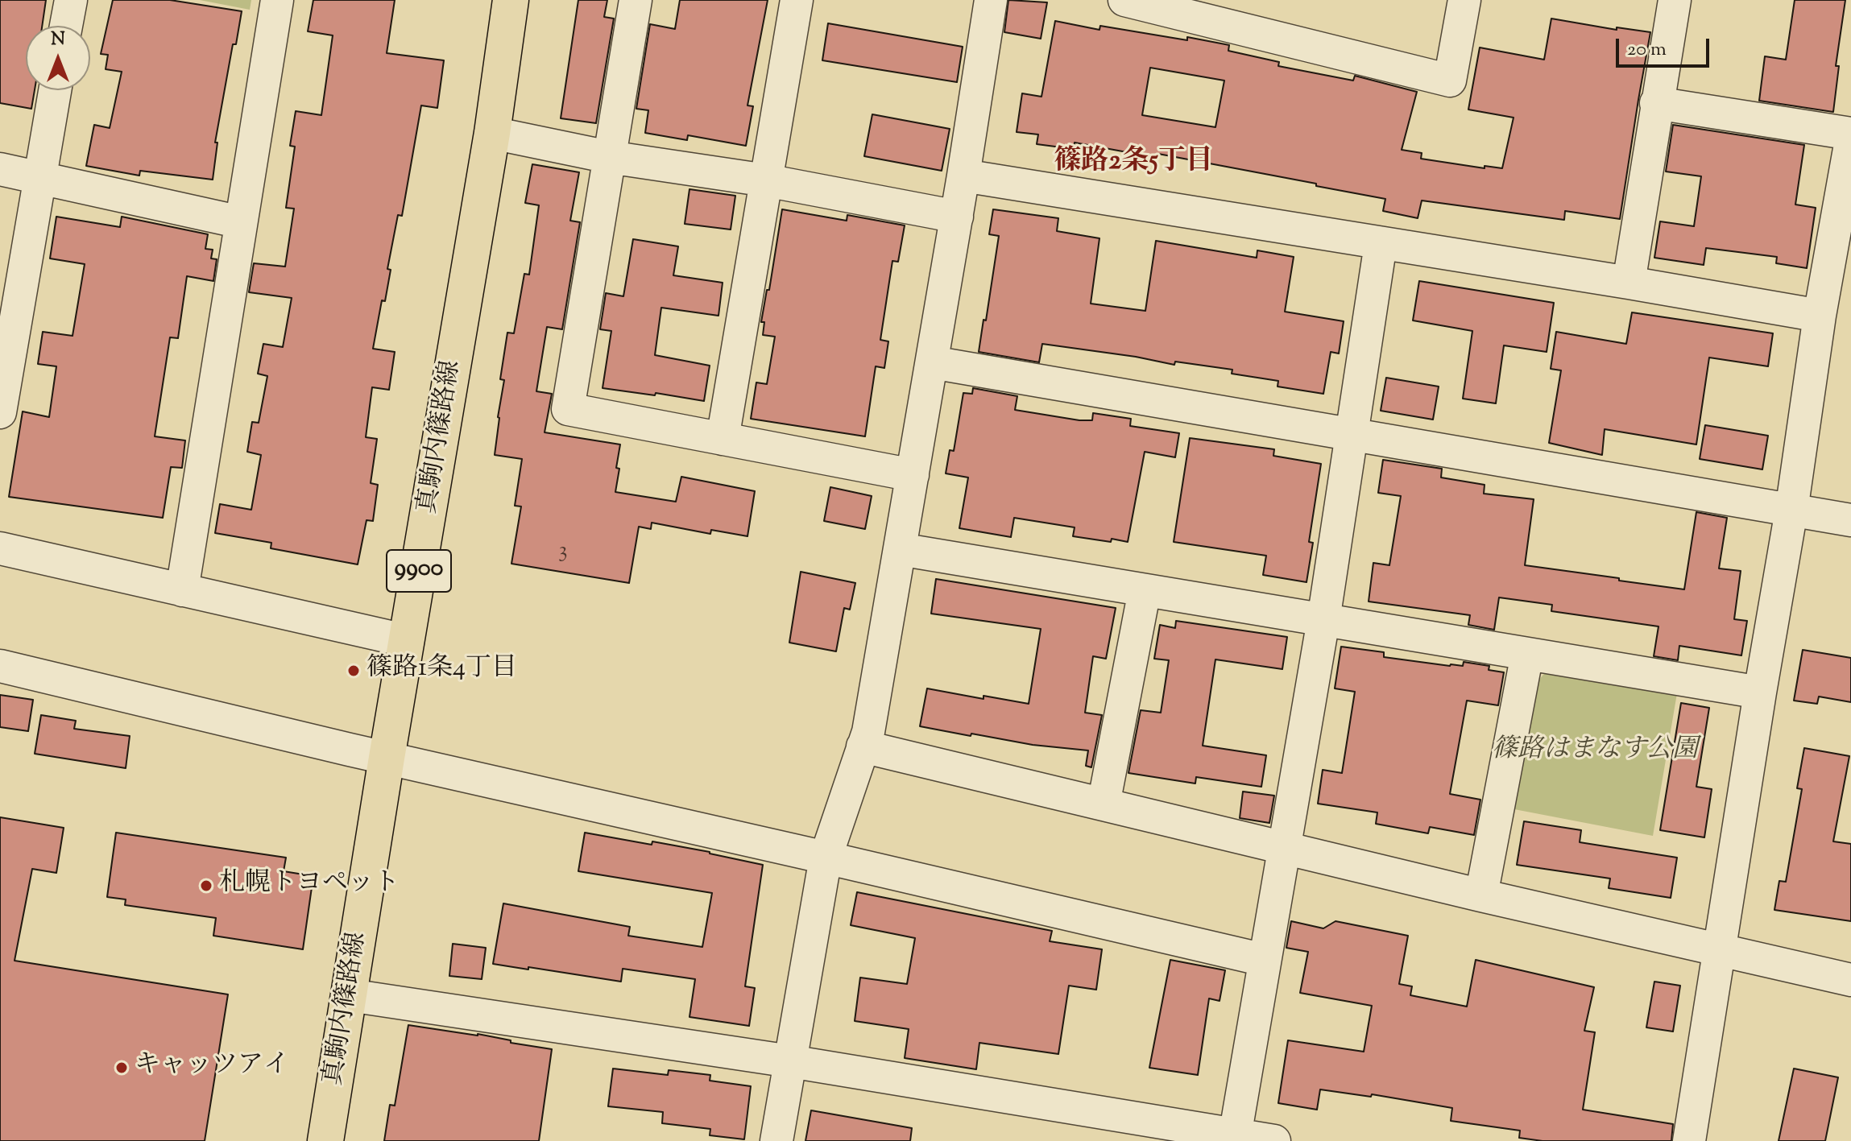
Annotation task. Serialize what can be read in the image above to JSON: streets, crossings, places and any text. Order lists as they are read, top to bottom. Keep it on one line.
{"streets":{"main road":["真駒内篠路線","9900"]},"districts":["篠路2条5丁目"],"parks":["篠路はまなす公園"],"places":["篠路1条4丁目","札幌トヨペット","キャッツアイ"],"house_numbers":["3"],"scale_bar":"20 m","north":"top"}
